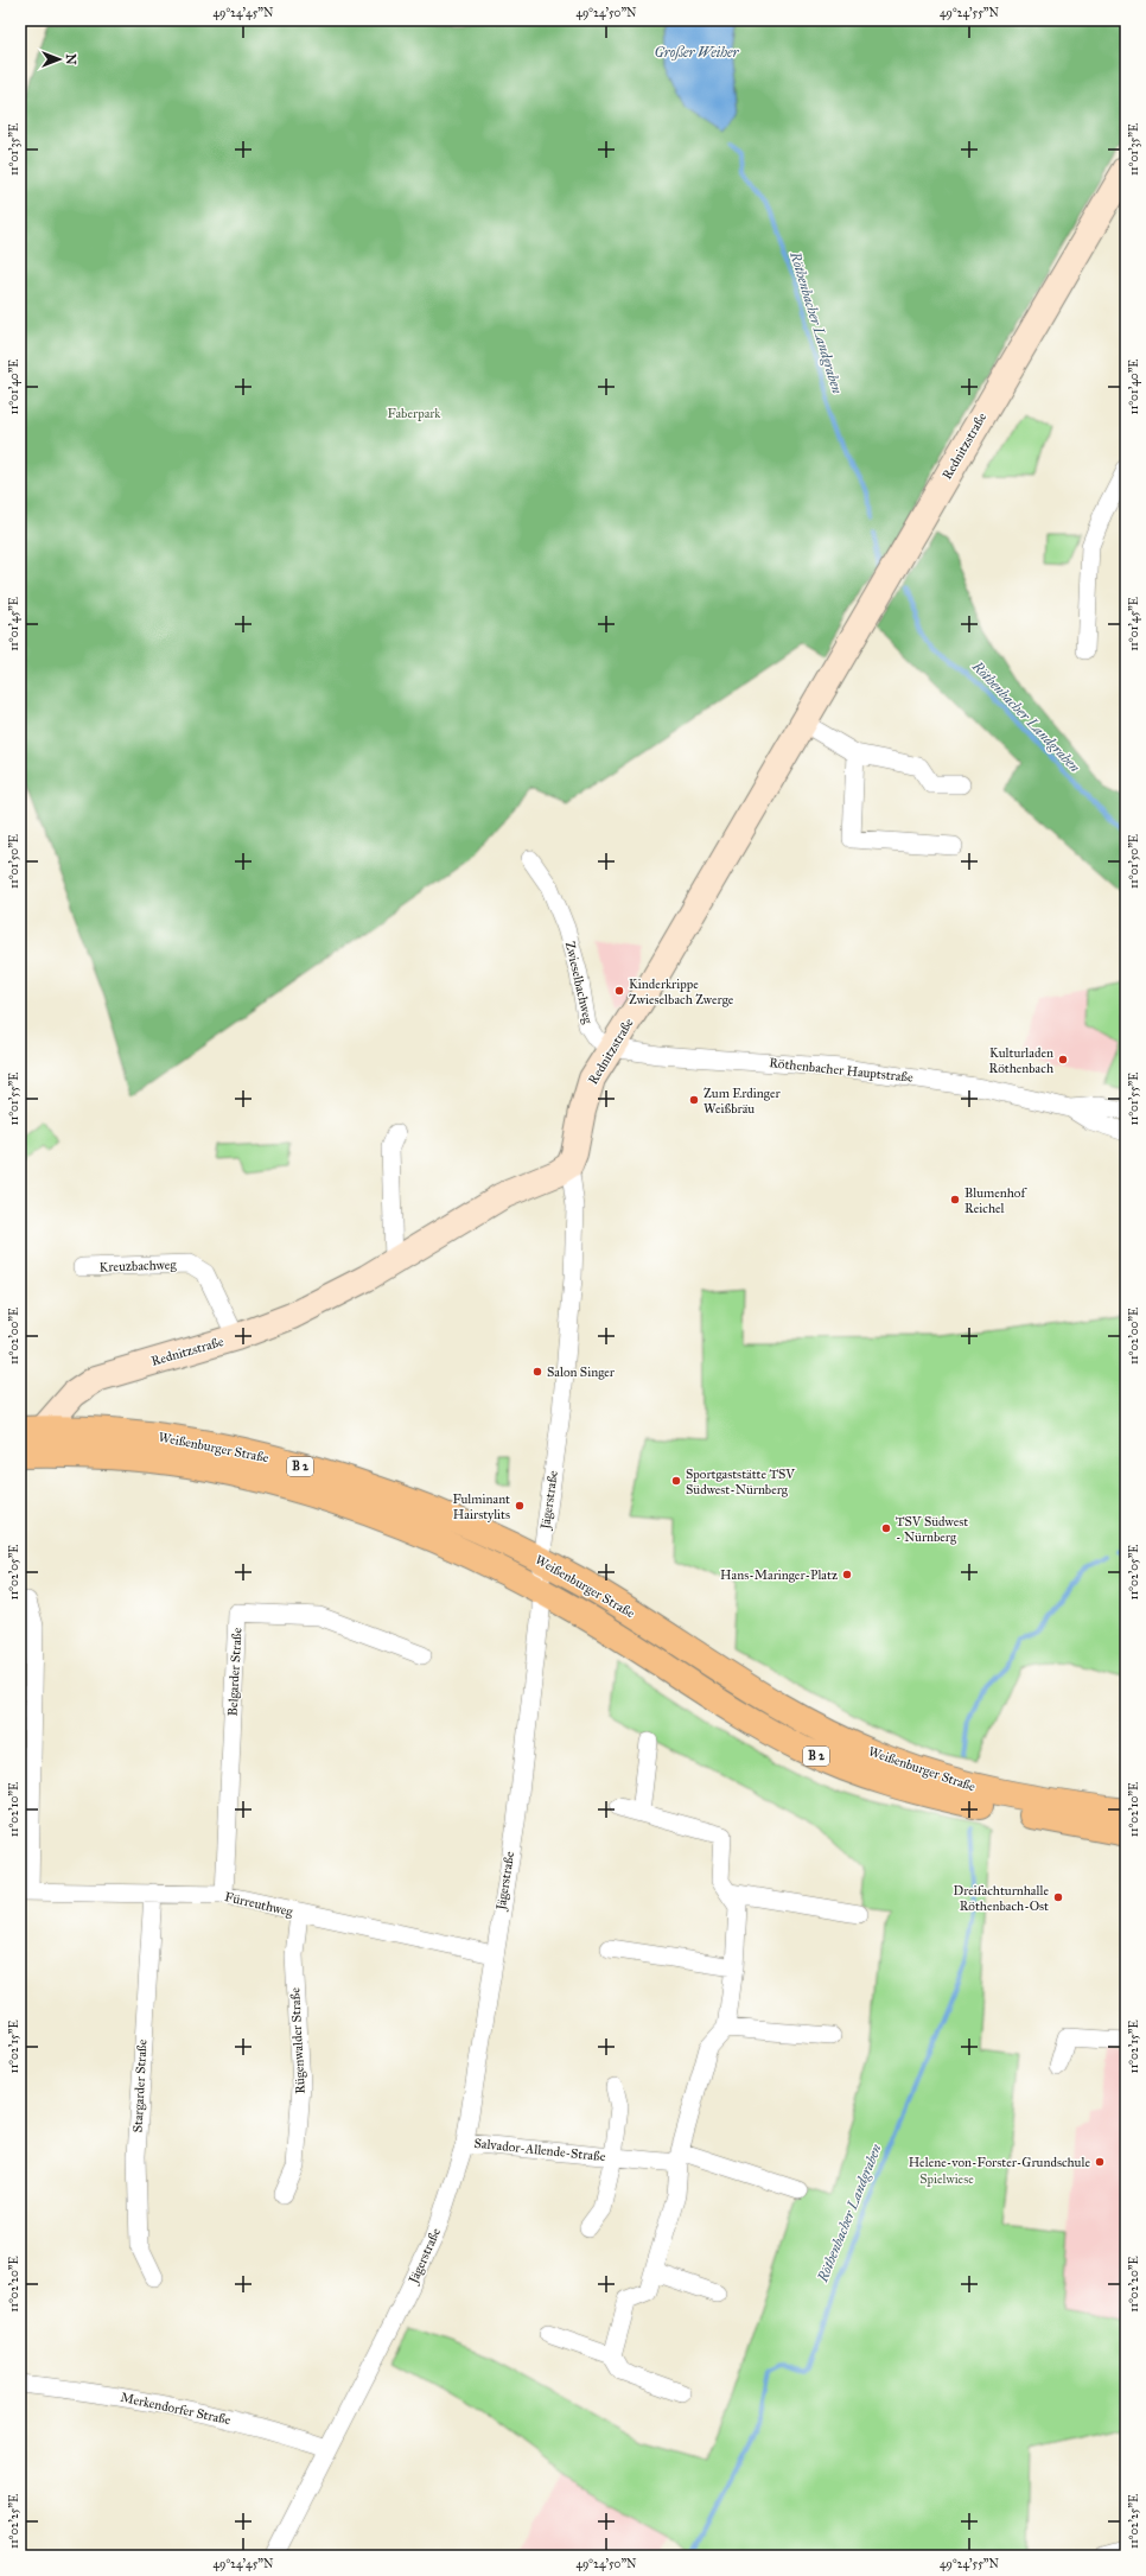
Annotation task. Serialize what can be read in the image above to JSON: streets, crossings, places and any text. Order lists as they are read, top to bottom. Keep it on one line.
{"streets":{"main road":["Rednitzstraße","Weißenburger Straße","B 2"],"street":["Zwieselbachweg","Röthenbacher Hauptstraße","Kreuzbachweg","Jägerstraße","Belgarder Straße","Fürreuthweg","Rügenwalder Straße","Stargarder Straße","Salvador-Allende-Straße","Merkendorfer Straße"]},"crossings":[["Rednitzstraße","Zwieselbachweg"],["Rednitzstraße","Röthenbacher Hauptstraße"],["Rednitzstraße","Kreuzbachweg"],["Rednitzstraße","Weißenburger Straße"],["Rednitzstraße","Jägerstraße"],["Zwieselbachweg","Röthenbacher Hauptstraße"],["Weißenburger Straße","Jägerstraße"],["Jägerstraße","Fürreuthweg"],["Jägerstraße","Salvador-Allende-Straße"],["Jägerstraße","Merkendorfer Straße"],["Belgarder Straße","Fürreuthweg"],["Fürreuthweg","Rügenwalder Straße"],["Fürreuthweg","Stargarder Straße"]],"water":["Großer Weiher","Röthenbacher Landgraben"],"parks":["Faberpark","Spielwiese"],"places":["Kinderkrippe Zwieselbach Zwerge","Kulturladen Röthenbach","Zum Erdinger Weißbräu","Blumenhof Reichel","Salon Singer","Sportgaststätte TSV Südwest-Nürnberg","Fulminant Hairstylits","TSV Südwest - Nürnberg","Hans-Maringer-Platz","Dreifachturnhalle Röthenbach-Ost","Helene-von-Forster-Grundschule"],"north":"right","coordinates":["49°24'45\"N","49°24'50\"N","49°24'55\"N","11°01'35\"E","11°01'40\"E","11°01'45\"E","11°01'50\"E","11°01'55\"E","11°02'00\"E","11°02'05\"E","11°02'10\"E","11°02'15\"E","11°02'20\"E","11°02'25\"E"]}
